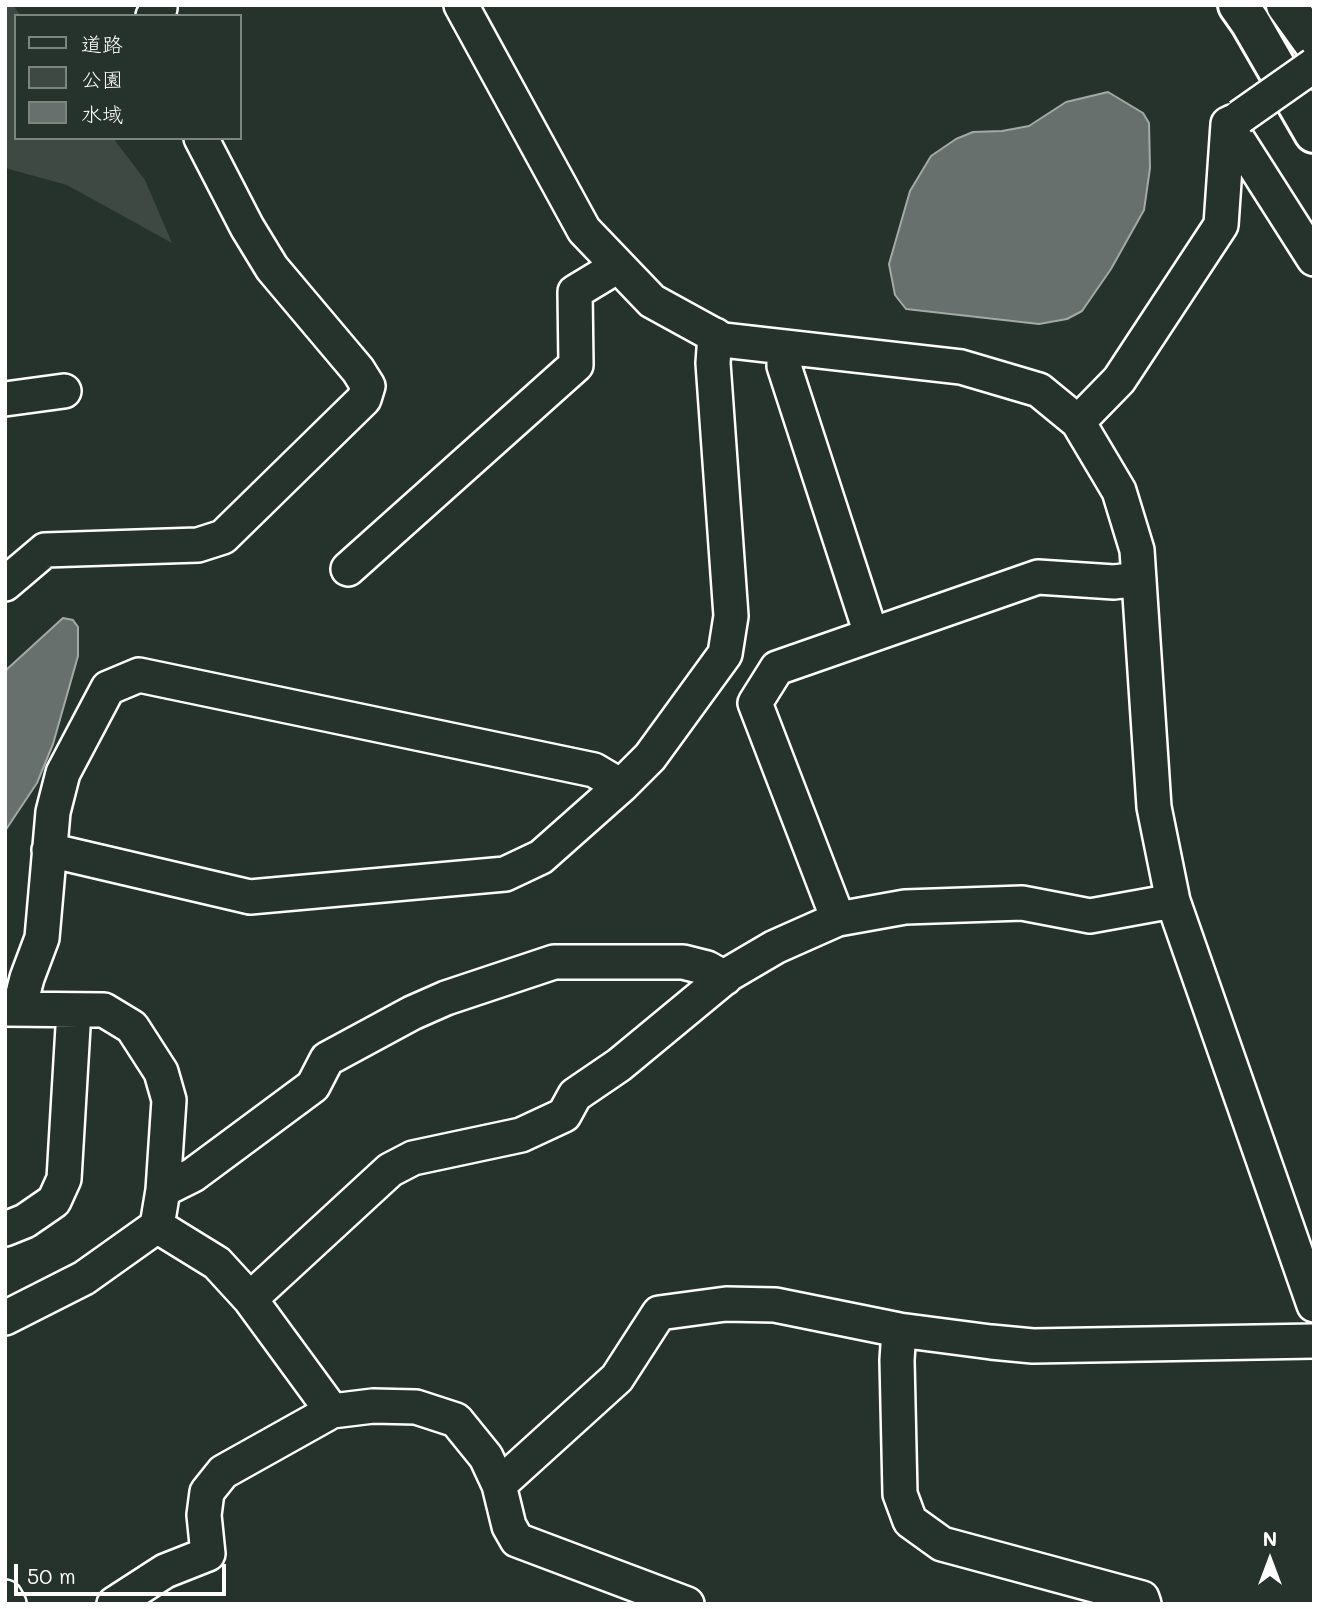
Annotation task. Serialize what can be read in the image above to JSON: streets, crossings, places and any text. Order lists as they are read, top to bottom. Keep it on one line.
{"legend":["道路","公園","水域"],"scale_bar":"50 m","north":"top"}
